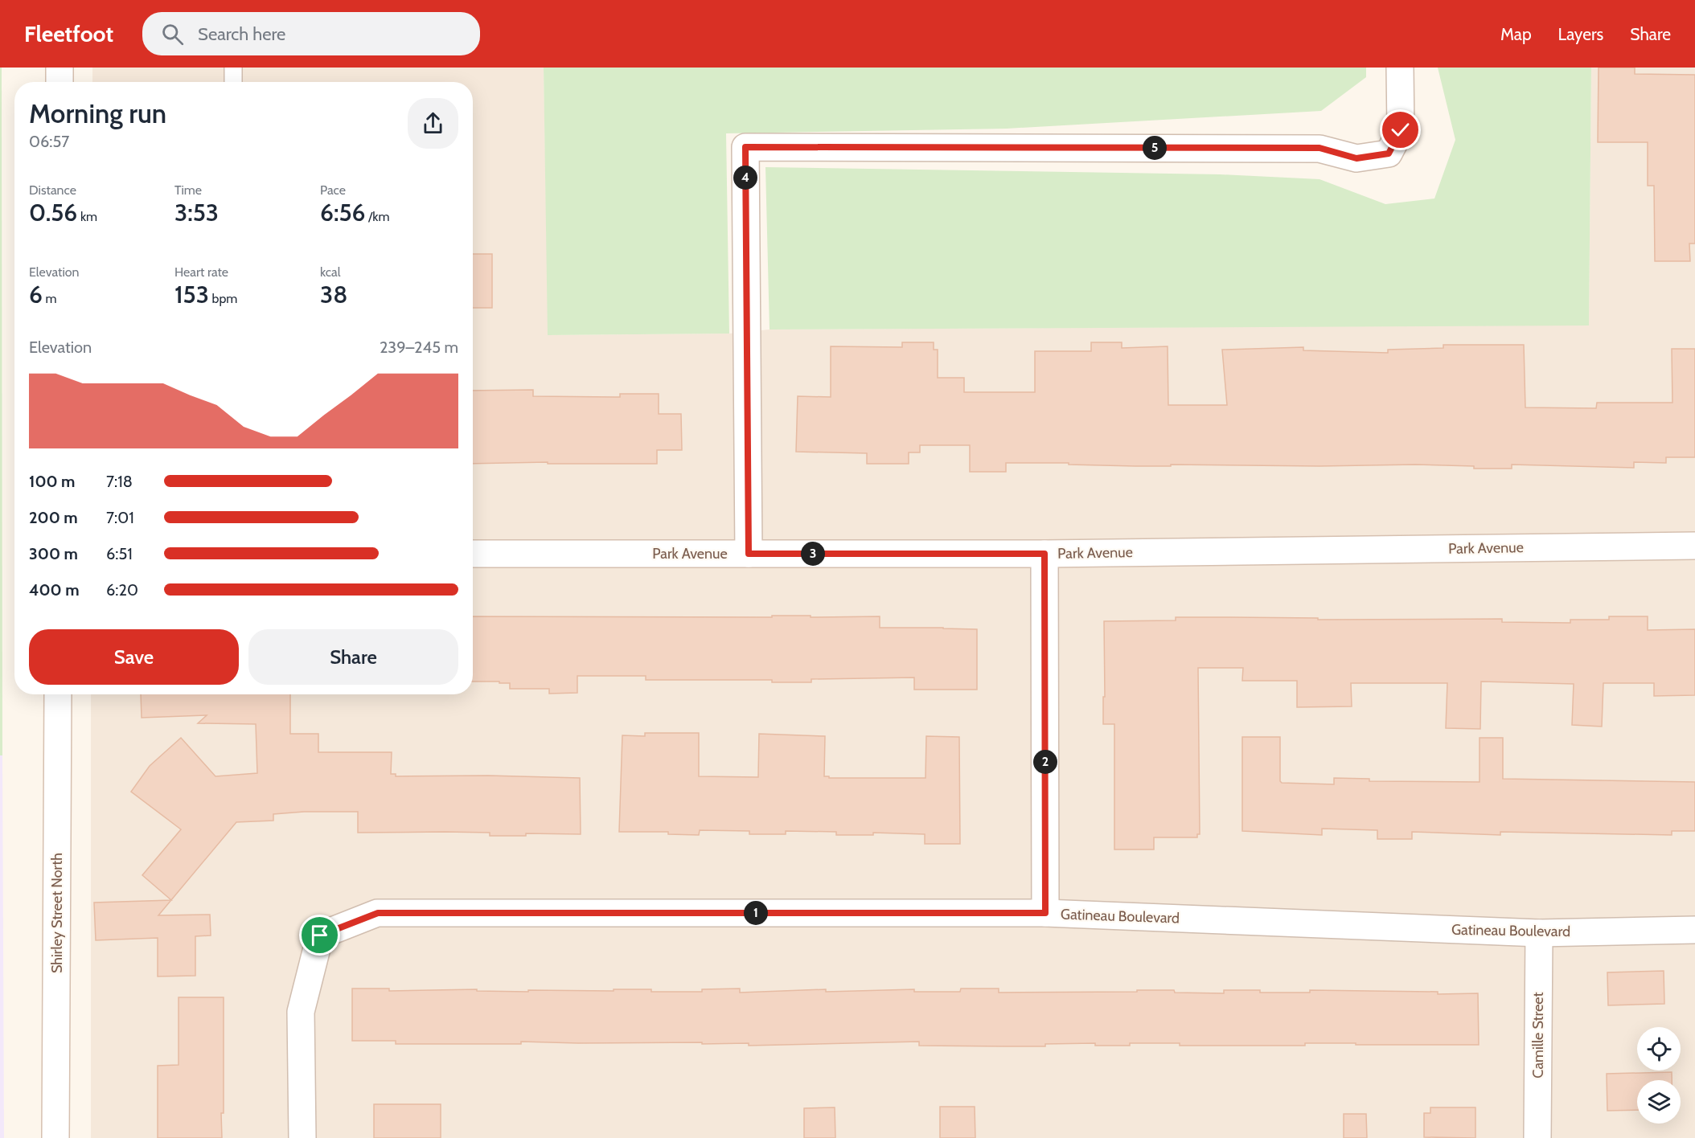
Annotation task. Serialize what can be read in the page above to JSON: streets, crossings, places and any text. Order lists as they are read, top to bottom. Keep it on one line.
{"streets":{"street":["Park Avenue","Shirley Street North","Gatineau Boulevard","Camille Street"]},"crossings":[["Gatineau Boulevard","Camille Street"]],"page":{"header":"Fleetfoot","search":"Search here","nav":["Map","Layers","Share"],"heading":["Morning run","06:57"],"pins":["5","4","3","2","1"],"stats":[["Distance","0.56 km"],["Time","3:53"],["Pace","6:56 /km"],["Elevation","6 m"],["Heart rate","153 bpm"],["kcal","38"]],"chart":["Elevation","239–245 m"],"list":[{"name":"100 m","note":"7:18"},{"name":"200 m","note":"7:01"},{"name":"300 m","note":"6:51"},{"name":"400 m","note":"6:20"}],"buttons":["Save","Share"]}}
